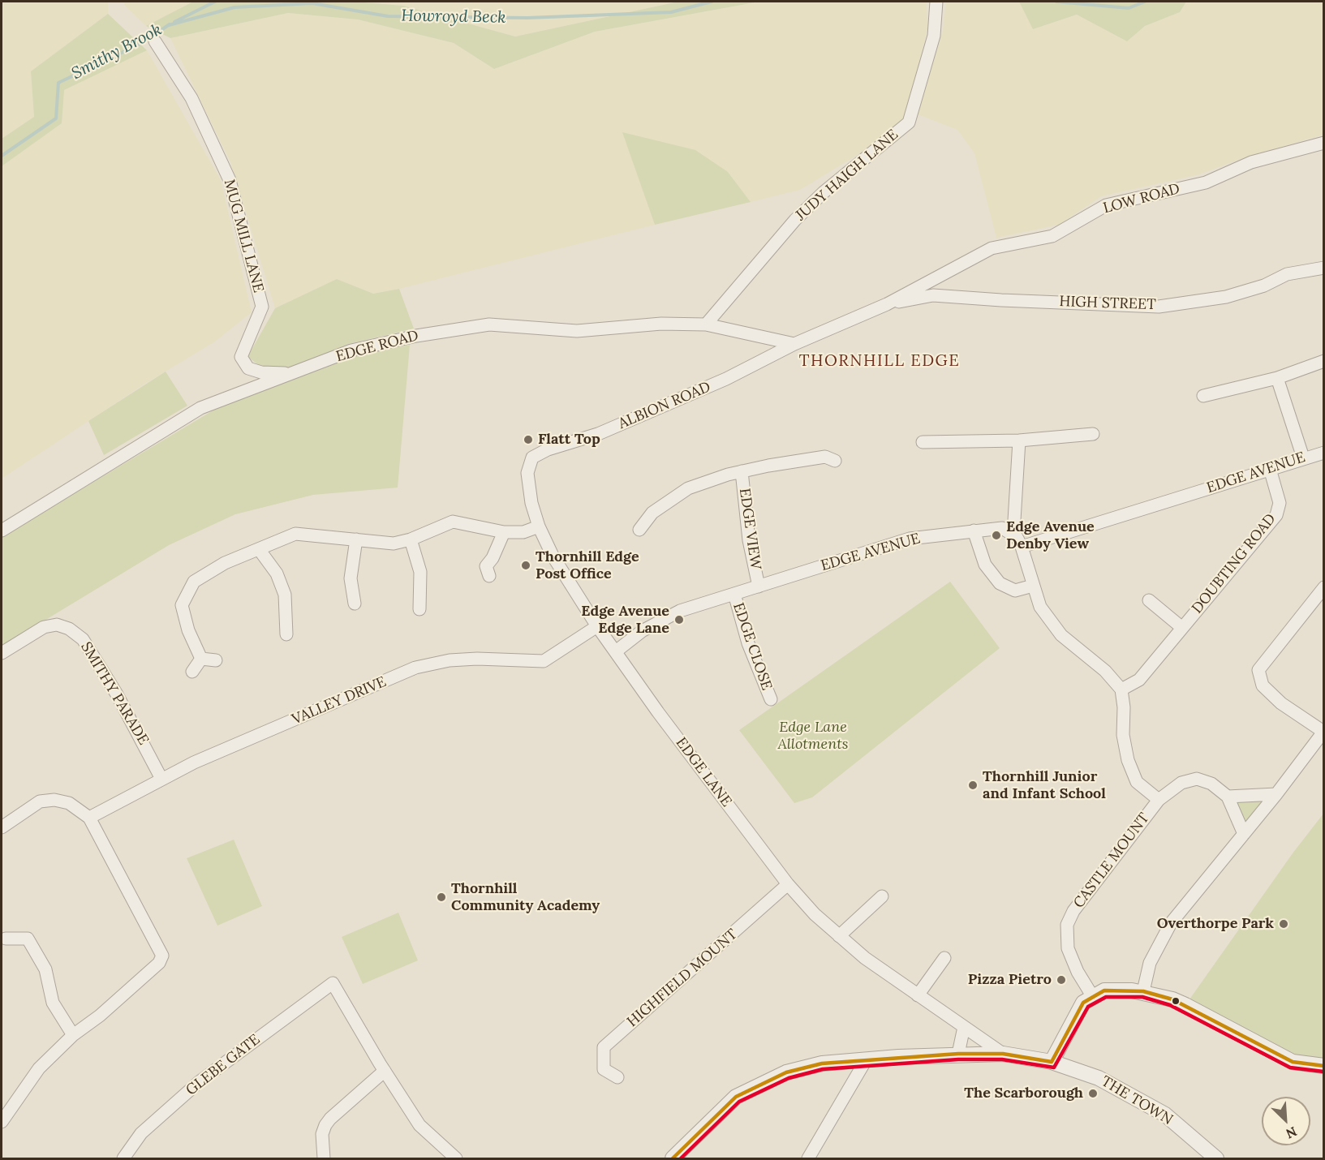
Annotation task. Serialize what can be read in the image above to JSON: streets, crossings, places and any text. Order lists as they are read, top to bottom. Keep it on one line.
{"streets":{"street":["JUDY HAIGH LANE","LOW ROAD","MUG MILL LANE","HIGH STREET","EDGE ROAD","ALBION ROAD","EDGE AVENUE","EDGE VIEW","DOUBTING ROAD","EDGE CLOSE","SMITHY PARADE","VALLEY DRIVE","EDGE LANE","CASTLE MOUNT","HIGHFIELD MOUNT","GLEBE GATE","THE TOWN"]},"crossings":[["JUDY HAIGH LANE","EDGE ROAD"],["LOW ROAD","HIGH STREET"],["LOW ROAD","ALBION ROAD"],["MUG MILL LANE","EDGE ROAD"],["HIGH STREET","ALBION ROAD"],["EDGE ROAD","ALBION ROAD"],["ALBION ROAD","EDGE LANE"],["EDGE AVENUE","EDGE VIEW"],["EDGE AVENUE","DOUBTING ROAD"],["EDGE AVENUE","EDGE CLOSE"],["EDGE AVENUE","EDGE LANE"],["SMITHY PARADE","VALLEY DRIVE"],["VALLEY DRIVE","EDGE LANE"],["EDGE LANE","HIGHFIELD MOUNT"],["EDGE LANE","THE TOWN"]],"districts":["THORNHILL EDGE"],"water":["Howroyd Beck","Smithy Brook"],"parks":["Edge Lane Allotments"],"places":["Flatt Top","Edge Avenue Denby View","Thornhill Edge Post Office","Edge Avenue Edge Lane","Thornhill Junior and Infant School","Thornhill Community Academy","Overthorpe Park","Pizza Pietro","The Scarborough"],"north":"bottom right"}
